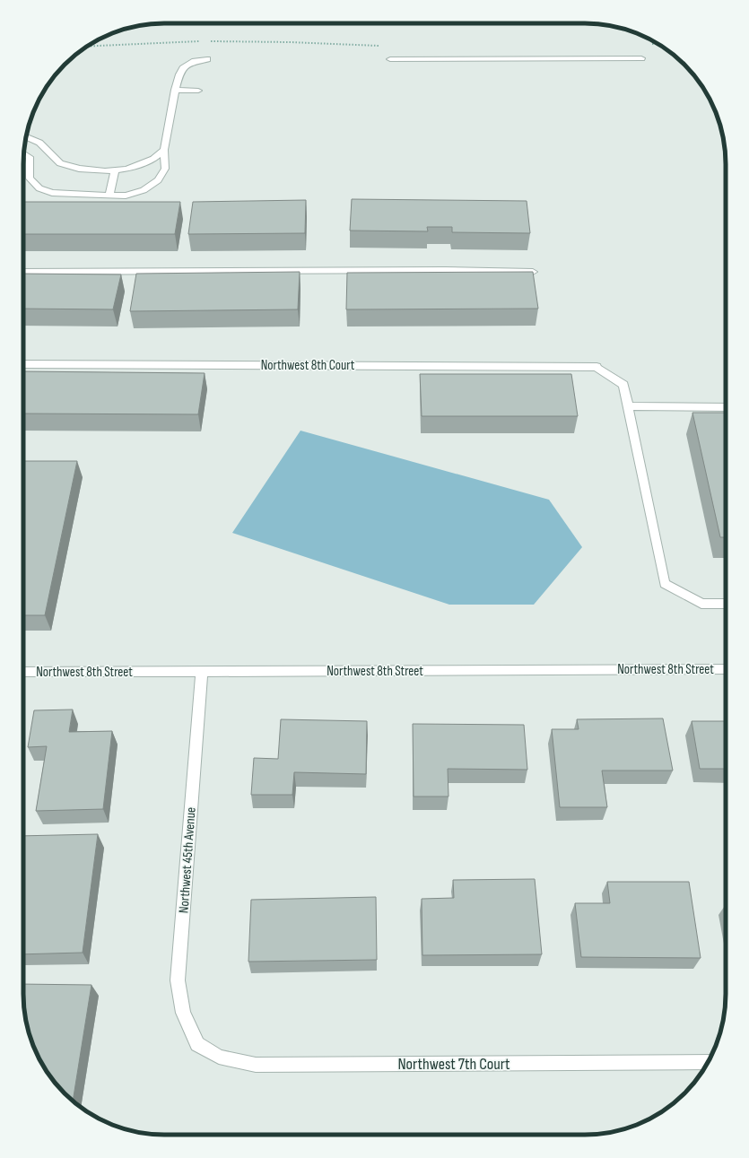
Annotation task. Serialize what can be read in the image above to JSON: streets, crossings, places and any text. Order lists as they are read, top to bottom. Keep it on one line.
{"streets":{"street":["Northwest 8th Court","Northwest 8th Street","Northwest 45th Avenue","Northwest 7th Court"]},"crossings":[["Northwest 8th Street","Northwest 45th Avenue"],["Northwest 45th Avenue","Northwest 7th Court"]]}
